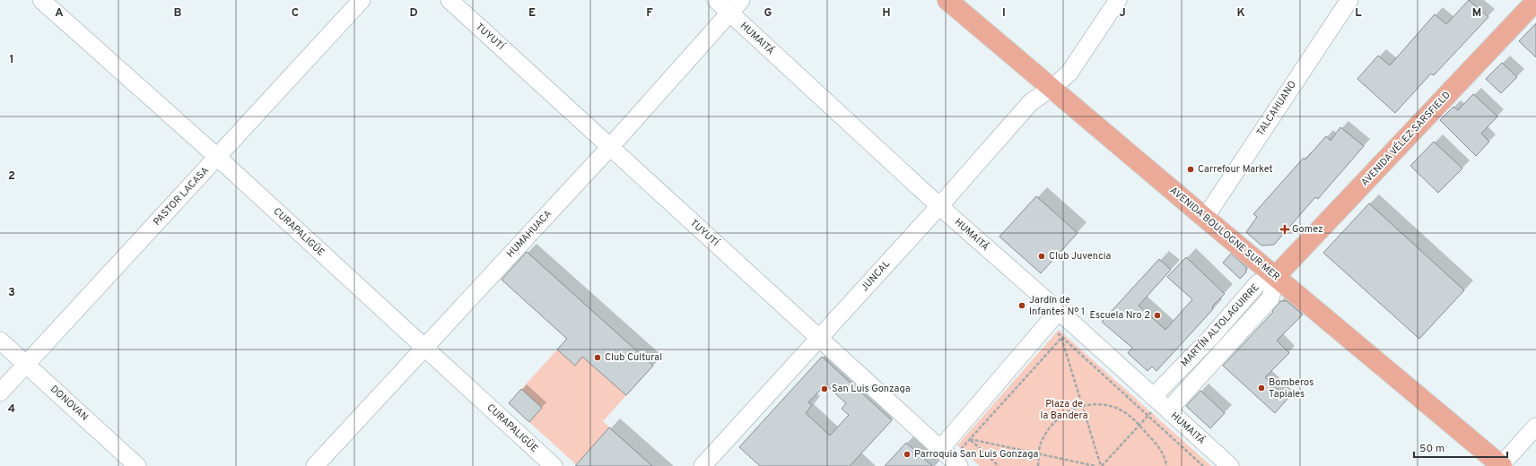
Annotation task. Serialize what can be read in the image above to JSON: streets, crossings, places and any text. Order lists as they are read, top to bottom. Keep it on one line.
{"streets":{"main road":["AVENIDA VÉLEZ SARSFIELD","AVENIDA BOULOGNE SUR MER"],"street":["TUYUTÍ","HUMAITÁ","TALCAHUANO","PASTOR LACASA","CURAPALIGÜE","HUMAHUACA","JUNCAL","MARTÍN ALTOLAGUIRRE","DONOVAN"]},"crossings":[["TUYUTÍ","HUMAHUACA"],["TUYUTÍ","JUNCAL"],["HUMAITÁ","HUMAHUACA"],["HUMAITÁ","JUNCAL"],["HUMAITÁ","MARTÍN ALTOLAGUIRRE"],["TALCAHUANO","AVENIDA BOULOGNE SUR MER"],["AVENIDA VÉLEZ SARSFIELD","AVENIDA BOULOGNE SUR MER"],["AVENIDA VÉLEZ SARSFIELD","MARTÍN ALTOLAGUIRRE"],["PASTOR LACASA","CURAPALIGÜE"],["PASTOR LACASA","DONOVAN"],["CURAPALIGÜE","HUMAHUACA"],["AVENIDA BOULOGNE SUR MER","JUNCAL"],["AVENIDA BOULOGNE SUR MER","MARTÍN ALTOLAGUIRRE"]],"parks":["Plaza de la Bandera"],"places":{"other":["Carrefour Market","Club Juvencia","Jardín de Infantes Nº 1","Escuela Nro 2","Club Cultural","Bomberos Tapiales","San Luis Gonzaga","Parroquia San Luis Gonzaga"],"health":["Gomez"]},"scale_bar":"50 m","grid":{"columns":["A","B","C","D","E","F","G","H","I","J","K","L","M"],"rows":["1","2","3","4"]}}
